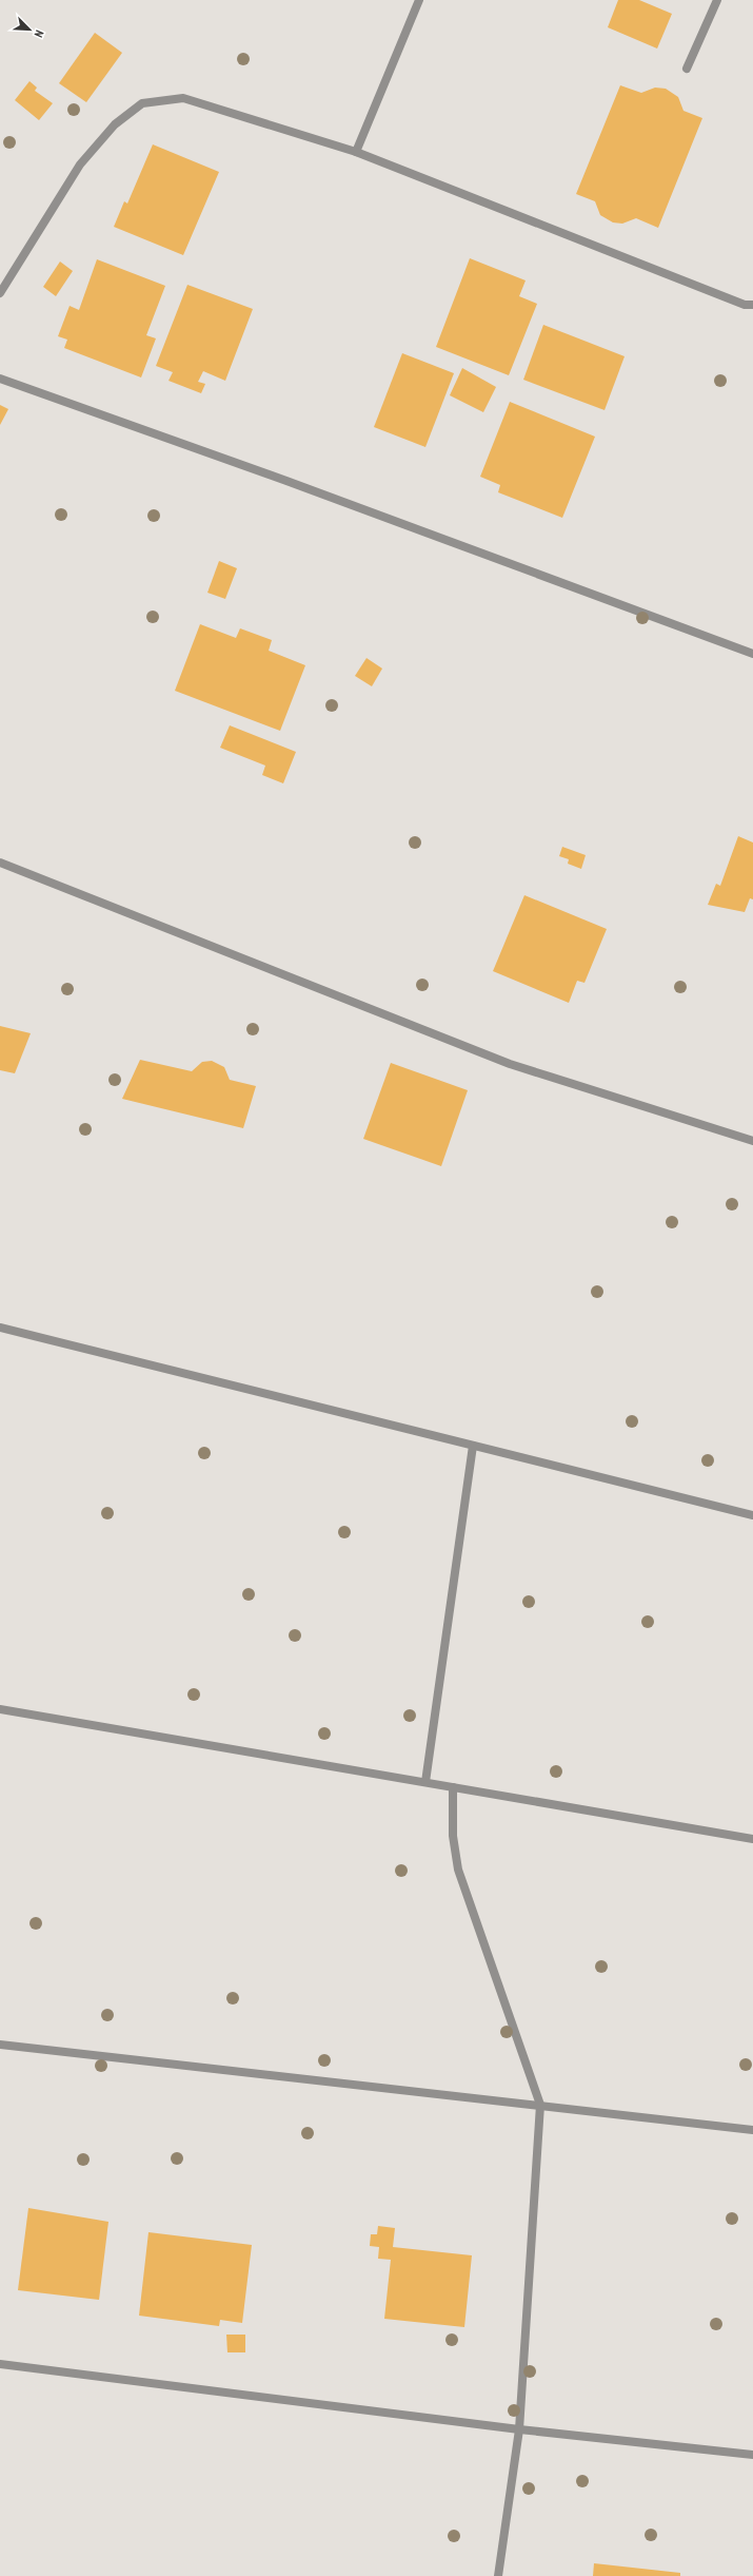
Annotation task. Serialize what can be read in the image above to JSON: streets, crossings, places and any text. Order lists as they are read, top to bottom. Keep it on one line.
{"north":"bottom right"}
